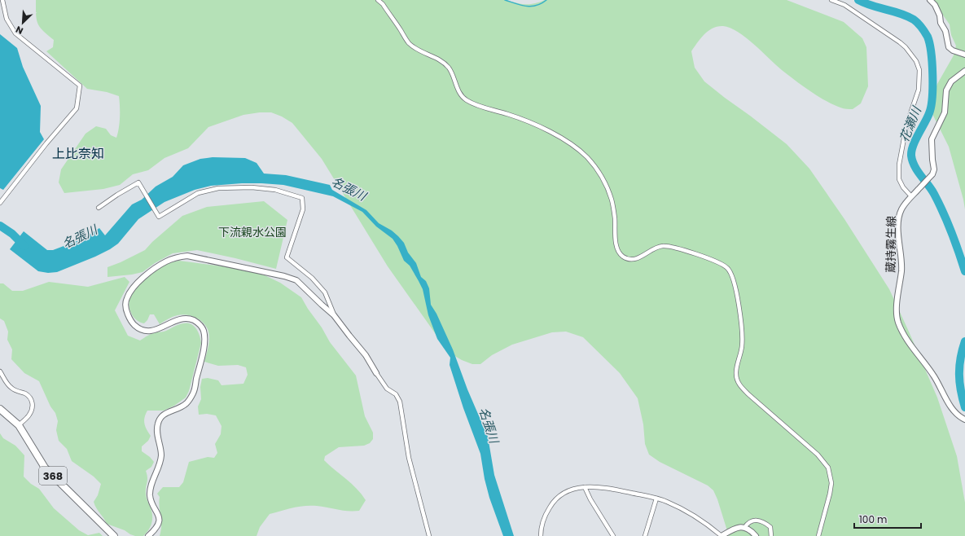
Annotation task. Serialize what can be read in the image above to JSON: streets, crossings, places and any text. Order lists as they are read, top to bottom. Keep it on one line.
{"streets":{"highway":["368"],"street":["蔵持霧生線"]},"districts":["上比奈知"],"water":["花瀬川","名張川"],"parks":["下流親水公園"],"scale_bar":"100 m","north":"bottom left"}
